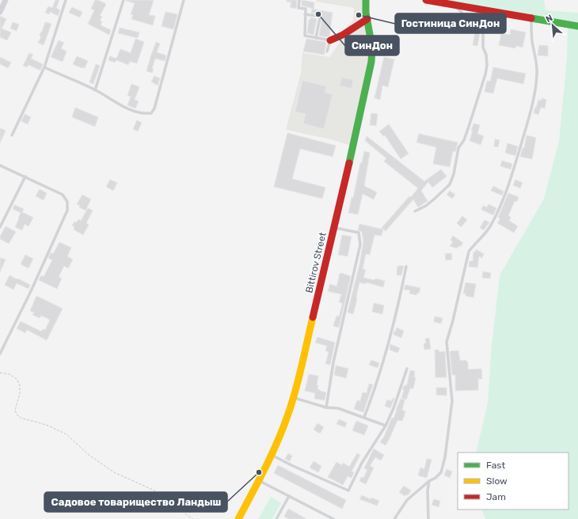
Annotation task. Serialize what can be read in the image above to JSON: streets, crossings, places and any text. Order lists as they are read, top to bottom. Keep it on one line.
{"streets":{"street":["Bittirov Street"]},"places":["СинДон","Гостиница СинДон","Садовое товарищество Ландыш"],"legend":["Fast","Slow","Jam"],"north":"top left"}
